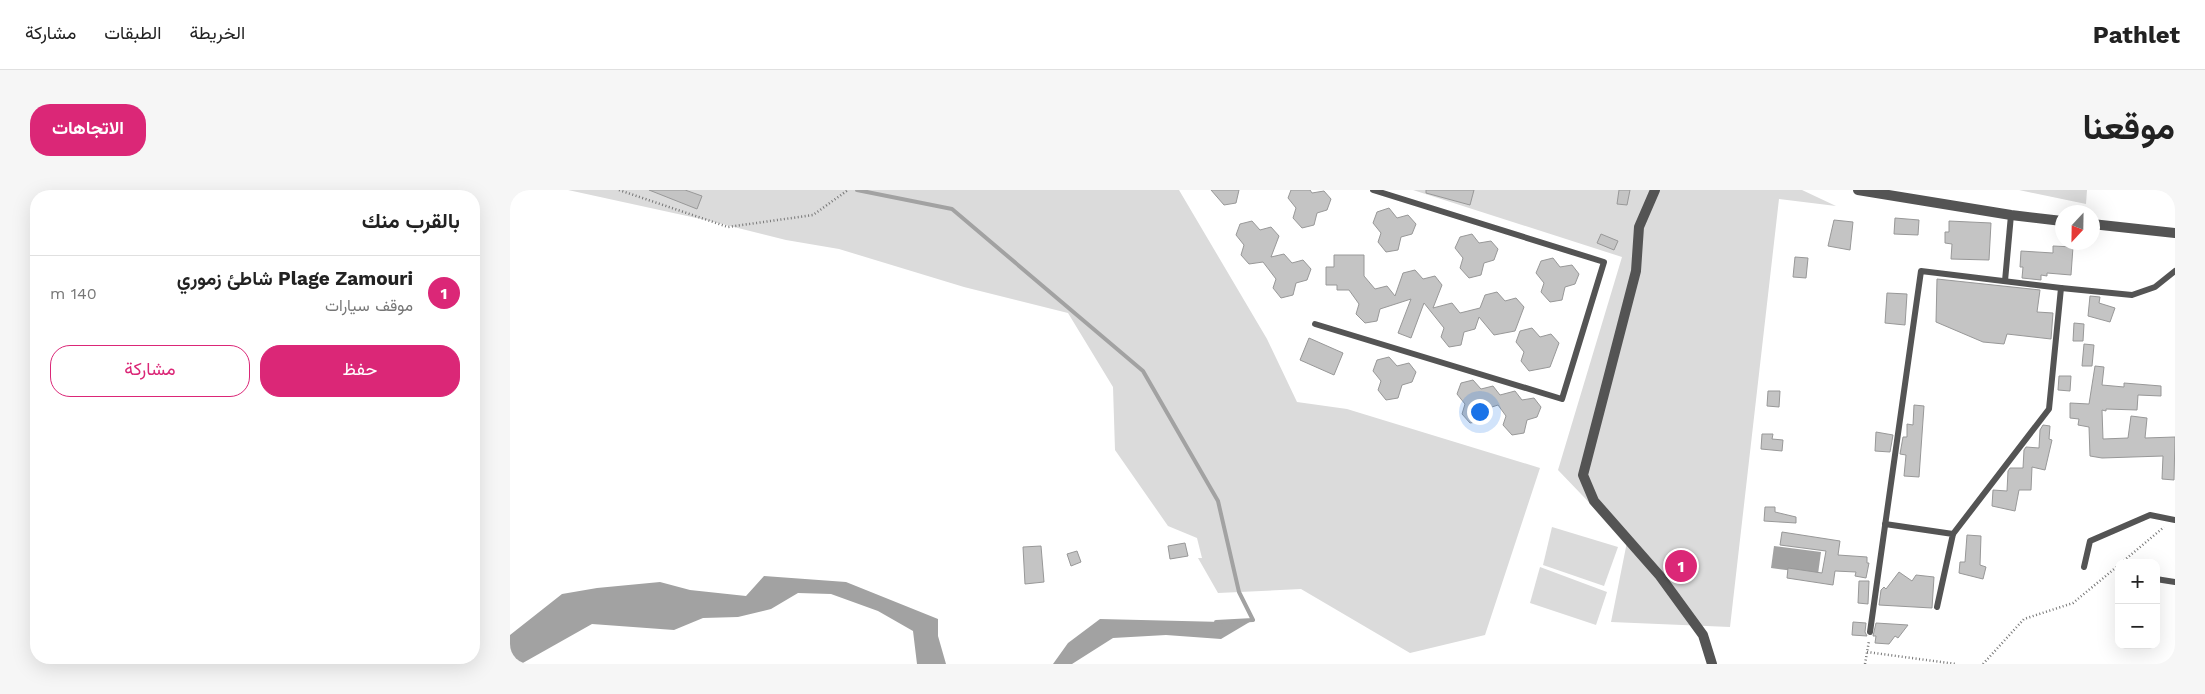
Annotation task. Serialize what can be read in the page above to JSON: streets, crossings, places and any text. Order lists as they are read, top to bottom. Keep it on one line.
{"north":"bottom","page":{"header":"Pathlet","nav":["الخريطة","الطبقات","مشاركة"],"title":"موقعنا","buttons":["الاتجاهات",["حفظ","مشاركة"]],"heading":"بالقرب منك","list":[{"mark":"1","name":"Plage Zamouri شاطئ زموري","note":"موقف سيارات","value":"140 m"}],"pins":"1","map_buttons":["+","−"]}}
